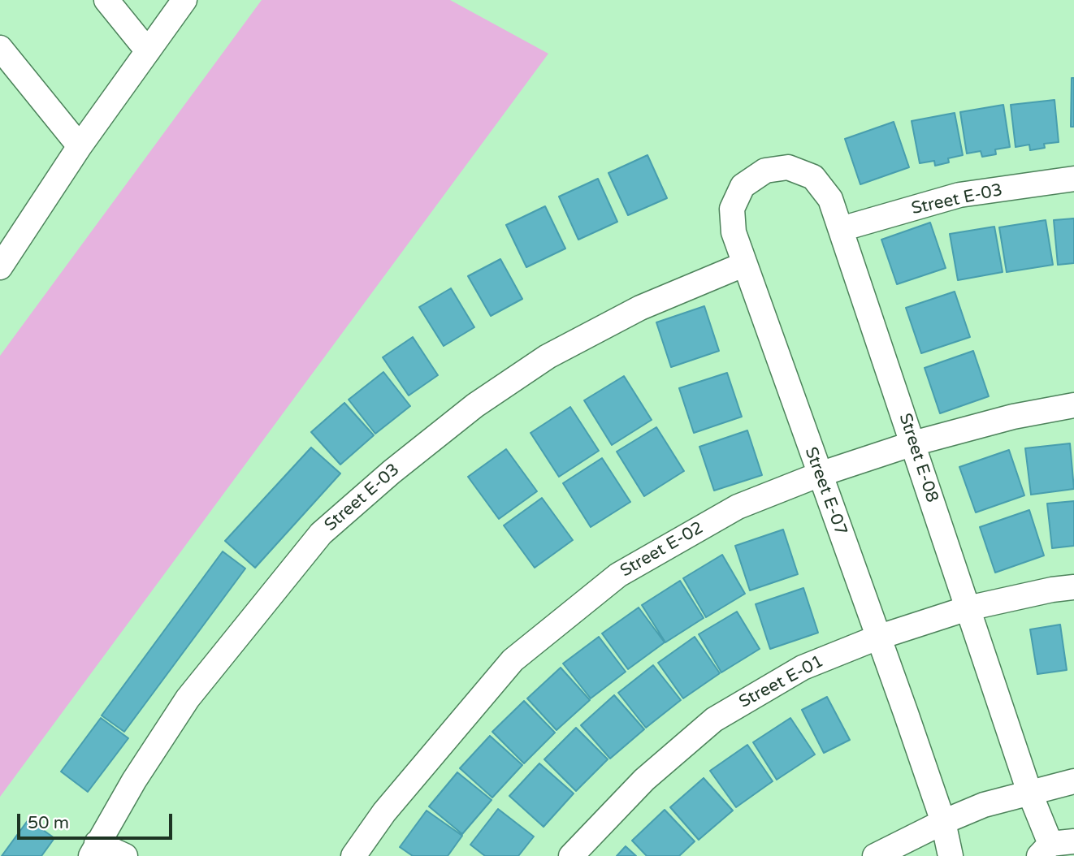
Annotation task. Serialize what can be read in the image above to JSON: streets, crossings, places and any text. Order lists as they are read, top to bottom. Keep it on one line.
{"streets":{"street":["Street E-03","Street E-08","Street E-07","Street E-02","Street E-01"]},"crossings":[["Street E-03","Street E-08"],["Street E-03","Street E-07"],["Street E-08","Street E-07"],["Street E-08","Street E-02"],["Street E-08","Street E-01"],["Street E-07","Street E-02"],["Street E-07","Street E-01"]],"scale_bar":"50 m"}
